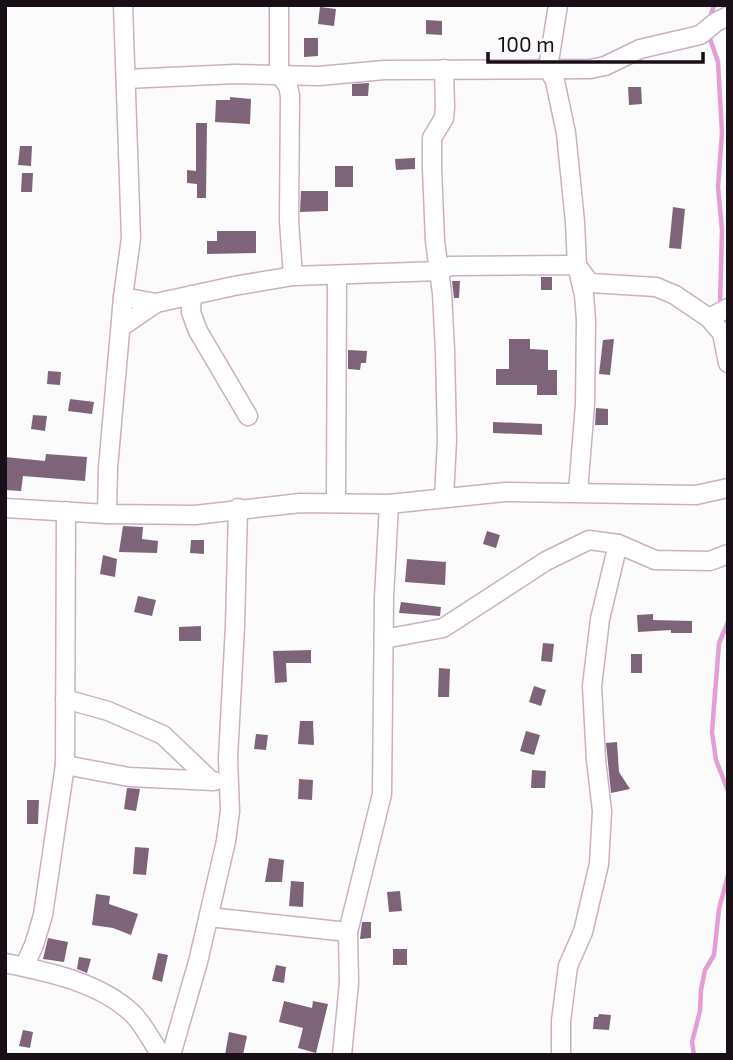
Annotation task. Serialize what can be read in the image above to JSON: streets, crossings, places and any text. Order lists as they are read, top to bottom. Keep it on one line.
{"scale_bar":"100 m"}
